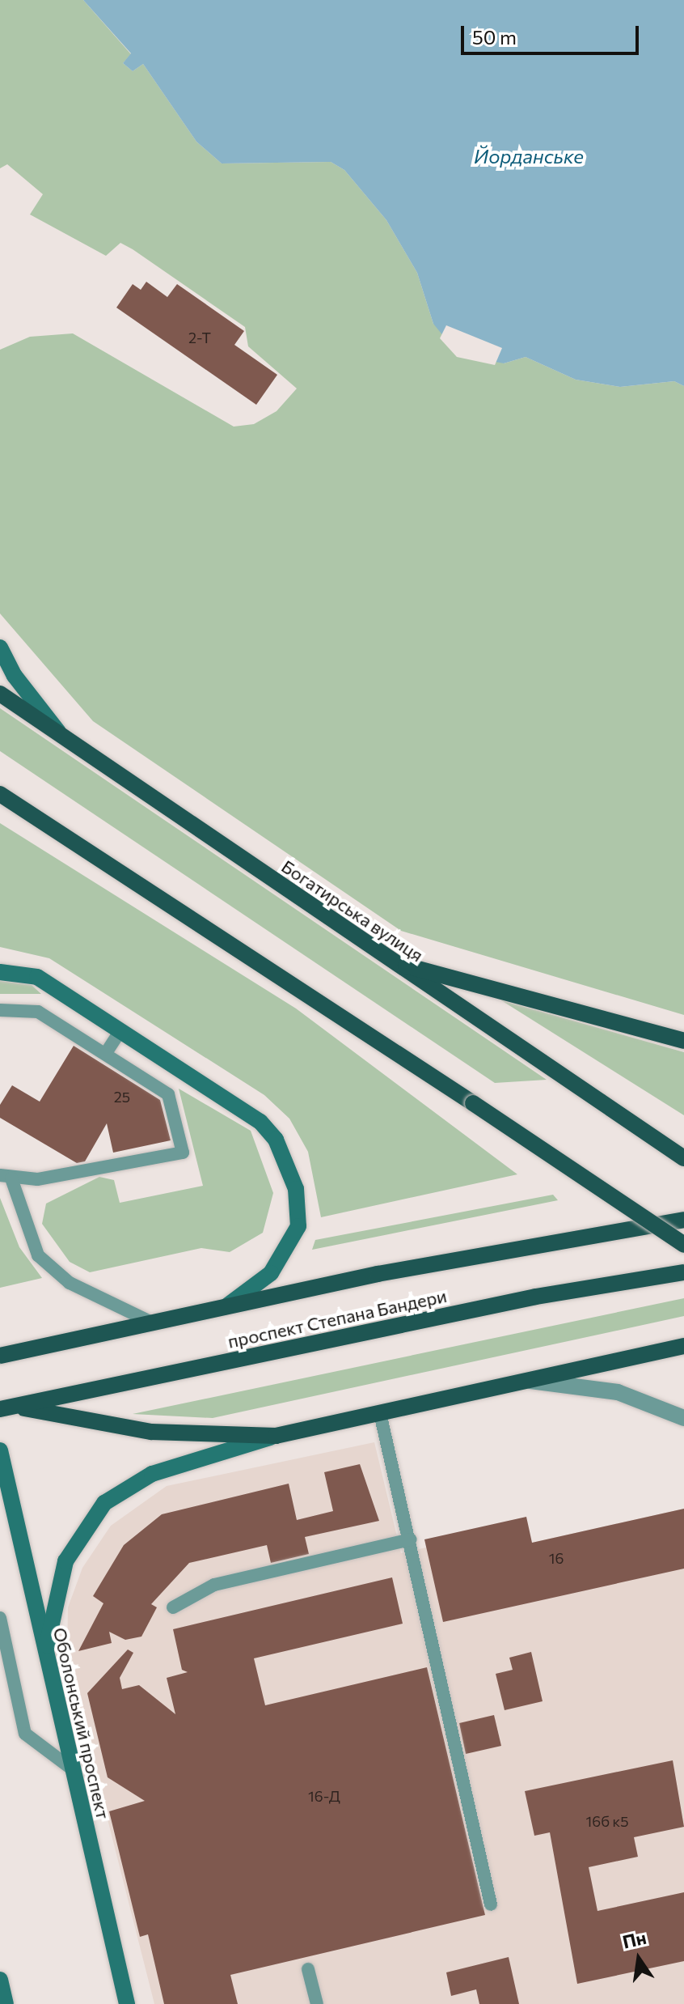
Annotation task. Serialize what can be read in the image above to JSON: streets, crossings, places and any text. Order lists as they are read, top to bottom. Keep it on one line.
{"streets":{"main road":["Богатирська вулиця","проспект Степана Бандери","Оболонський проспект"]},"water":["Йорданське"],"house_numbers":["2-Т","25","16","16-Д","16б к5"],"scale_bar":"50 m","north":"top"}
